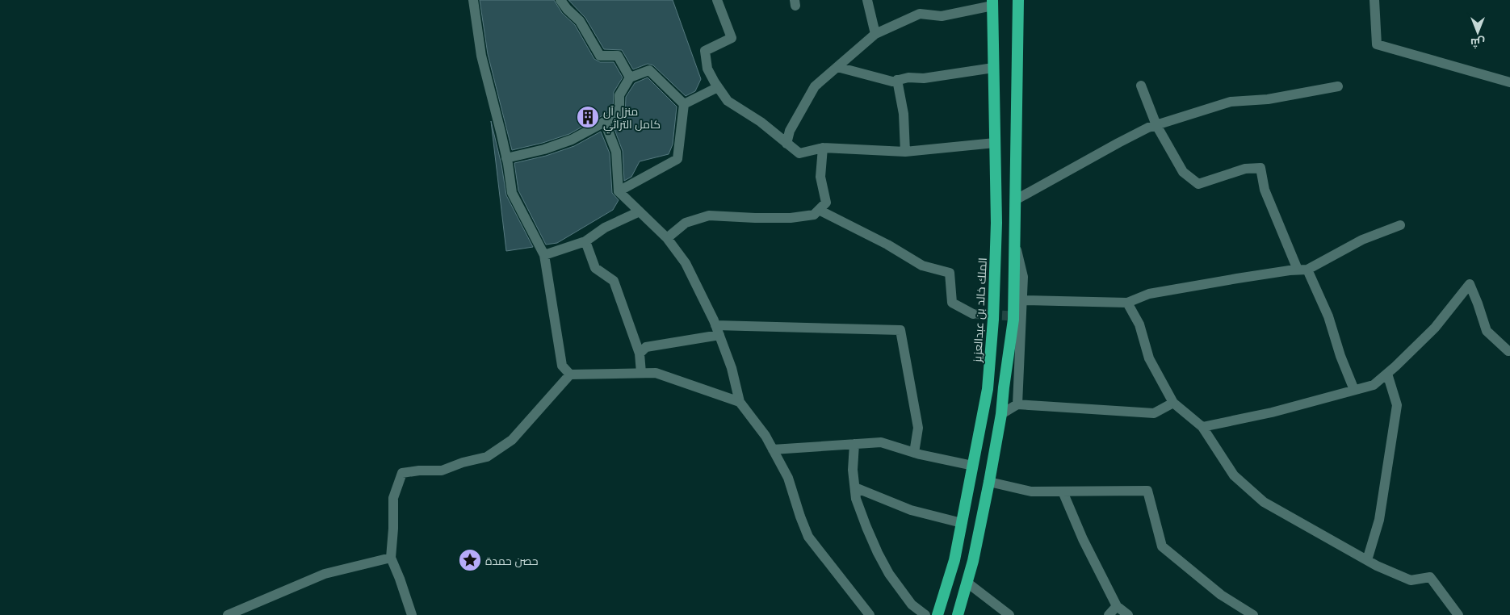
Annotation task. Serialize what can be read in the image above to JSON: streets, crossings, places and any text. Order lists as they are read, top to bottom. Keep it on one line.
{"streets":{"highway":["الملك خالد بن عبدالعزيز"]},"places":{"building":["منزل آل كامل التراثي"],"place":["حصن حمدة"]},"north":"bottom"}
